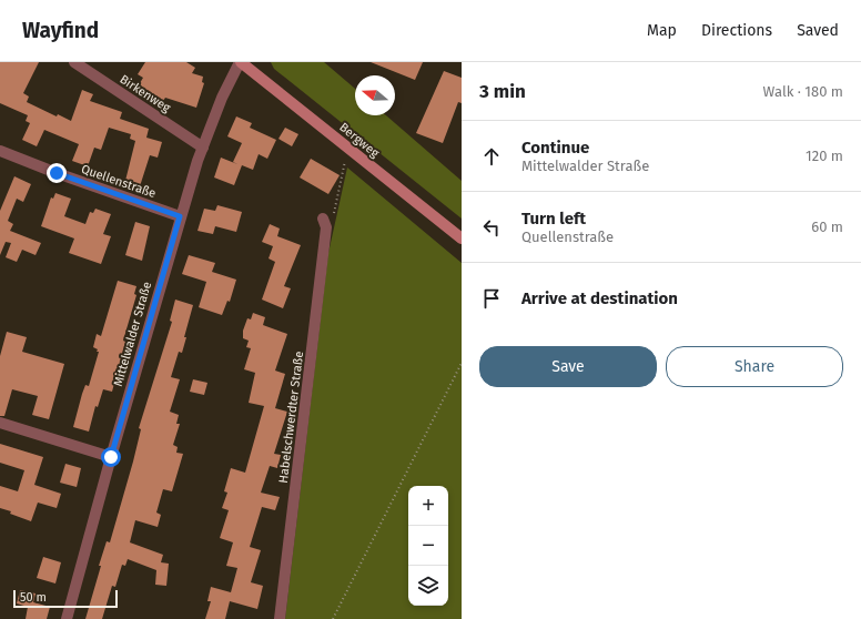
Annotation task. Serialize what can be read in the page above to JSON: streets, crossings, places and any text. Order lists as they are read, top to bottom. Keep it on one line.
{"streets":{"main road":["Bergweg"],"street":["Birkenweg","Quellenstraße","Mittelwalder Straße","Habelschwerdter Straße"]},"crossings":[["Birkenweg","Mittelwalder Straße"],["Bergweg","Mittelwalder Straße"],["Quellenstraße","Mittelwalder Straße"]],"scale_bar":"50 m","north":"left","page":{"header":"Wayfind","nav":["Map","Directions","Saved"],"heading":["3 min","Walk · 180 m"],"list":[["Continue","Mittelwalder Straße","120 m"],["Turn left","Quellenstraße","60 m"],"Arrive at destination"],"buttons":["Save","Share"],"map_buttons":["+","−"],"scale":"50 m"}}
